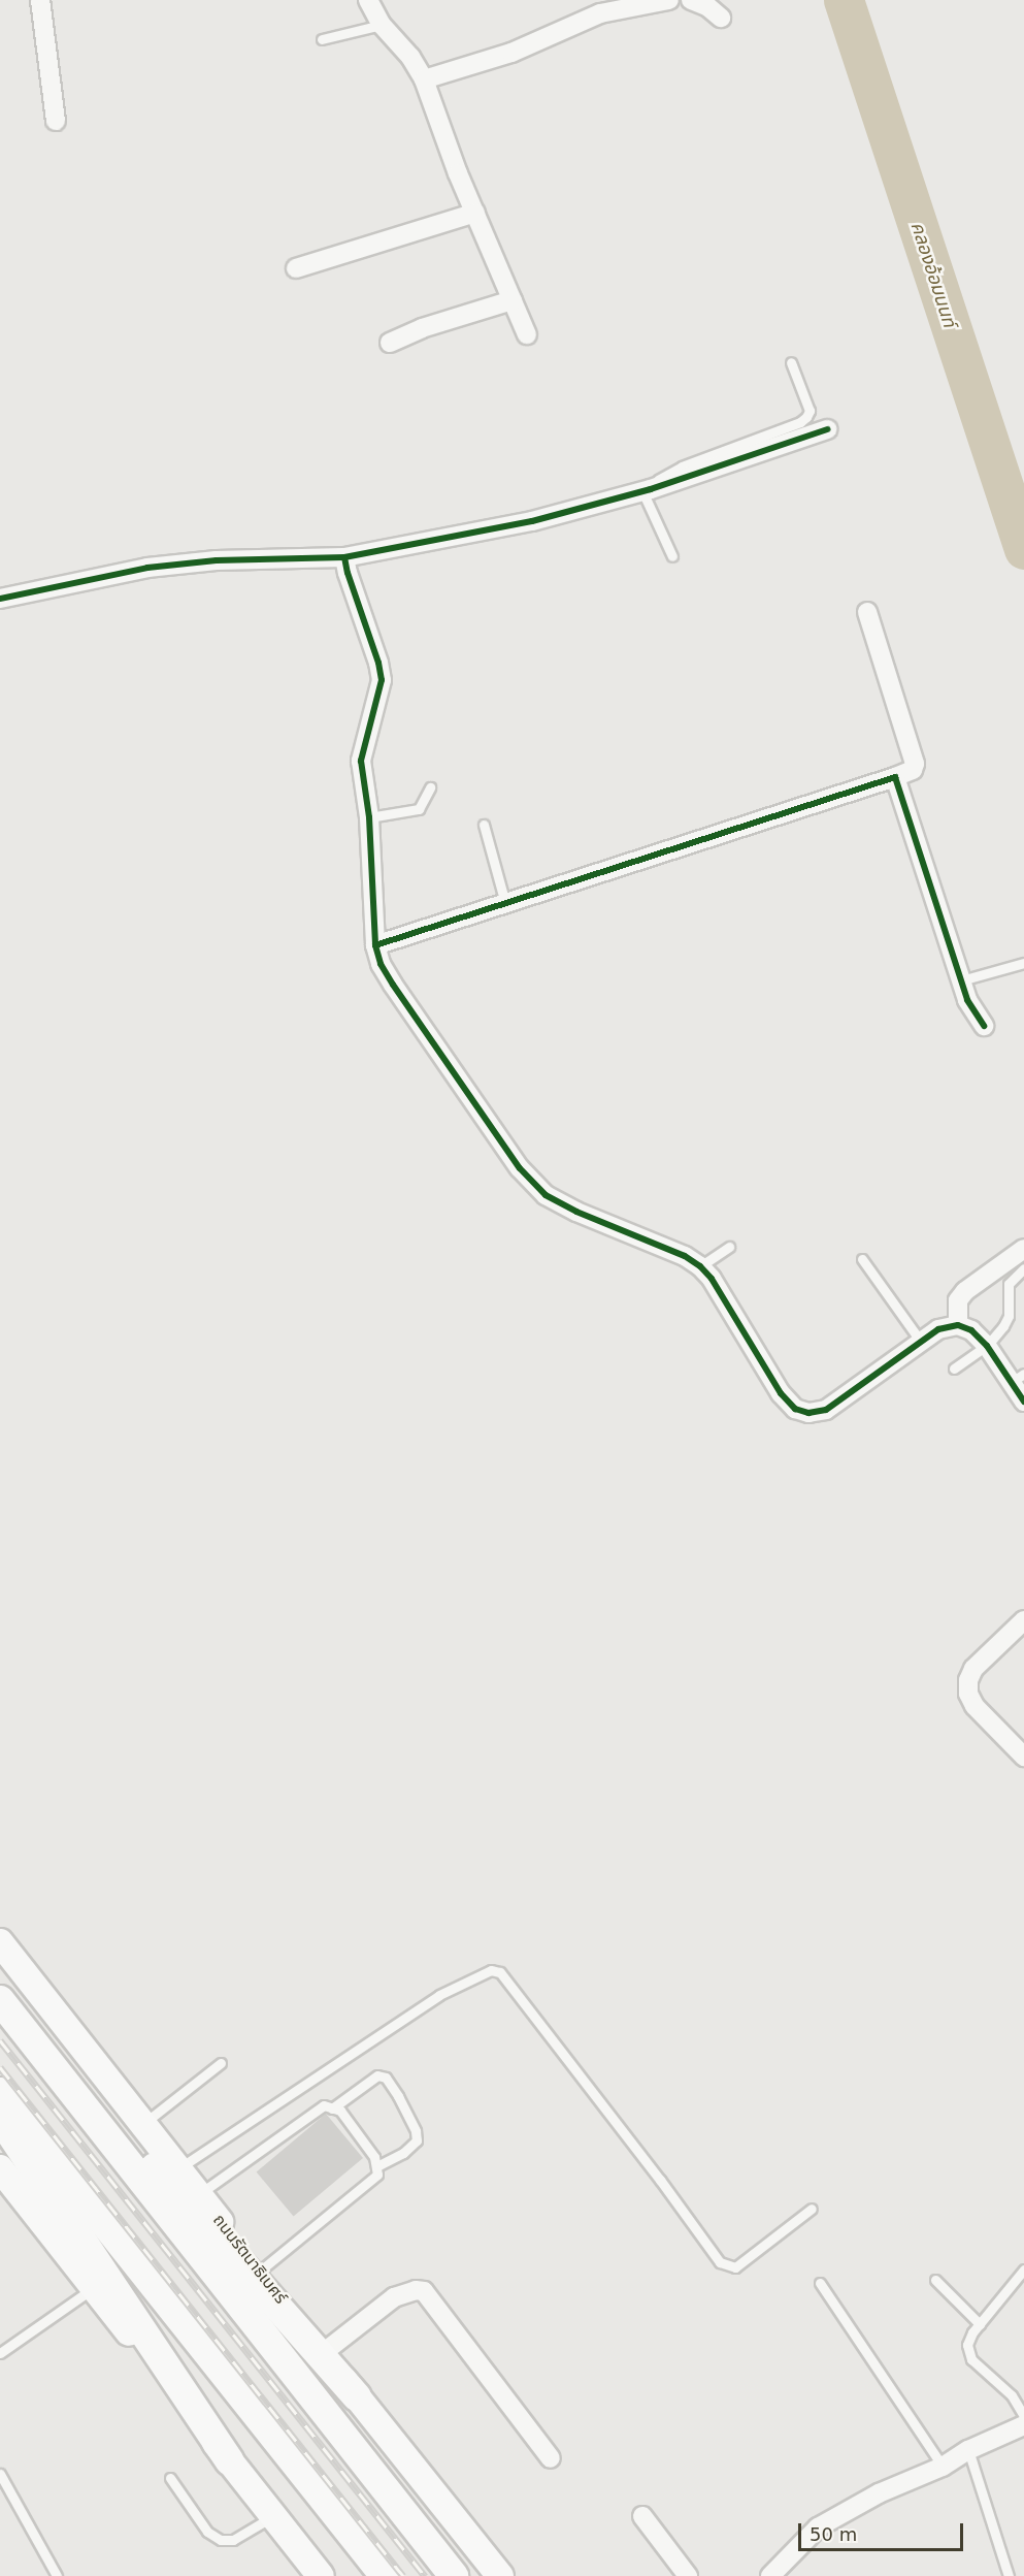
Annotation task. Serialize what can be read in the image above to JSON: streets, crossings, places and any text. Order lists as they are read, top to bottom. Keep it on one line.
{"streets":{"main road":["ถนนรัตนาธิเบศร์"]},"water":["คลองอ้อมนนท์"],"scale_bar":"50 m"}
